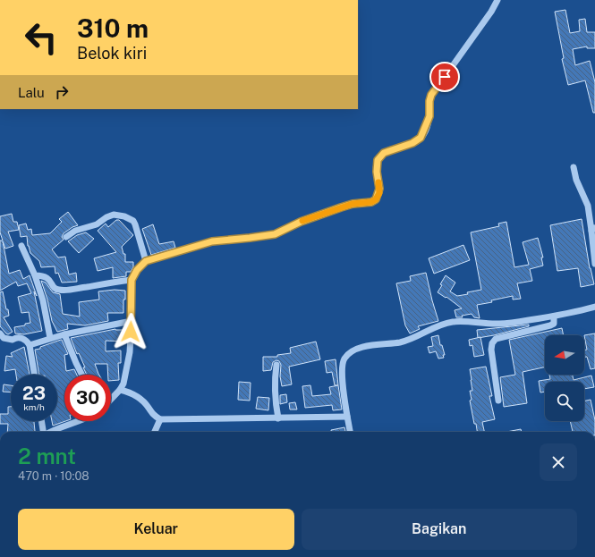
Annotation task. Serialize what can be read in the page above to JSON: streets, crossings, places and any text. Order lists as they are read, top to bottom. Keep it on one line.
{"north":"left","page":{"turn":["310 m","Belok kiri"],"then":"Lalu","speed":"23 km/h","limit":"30","heading":["2 mnt","470 m · 10:08"],"buttons":["Keluar","Bagikan"]}}
